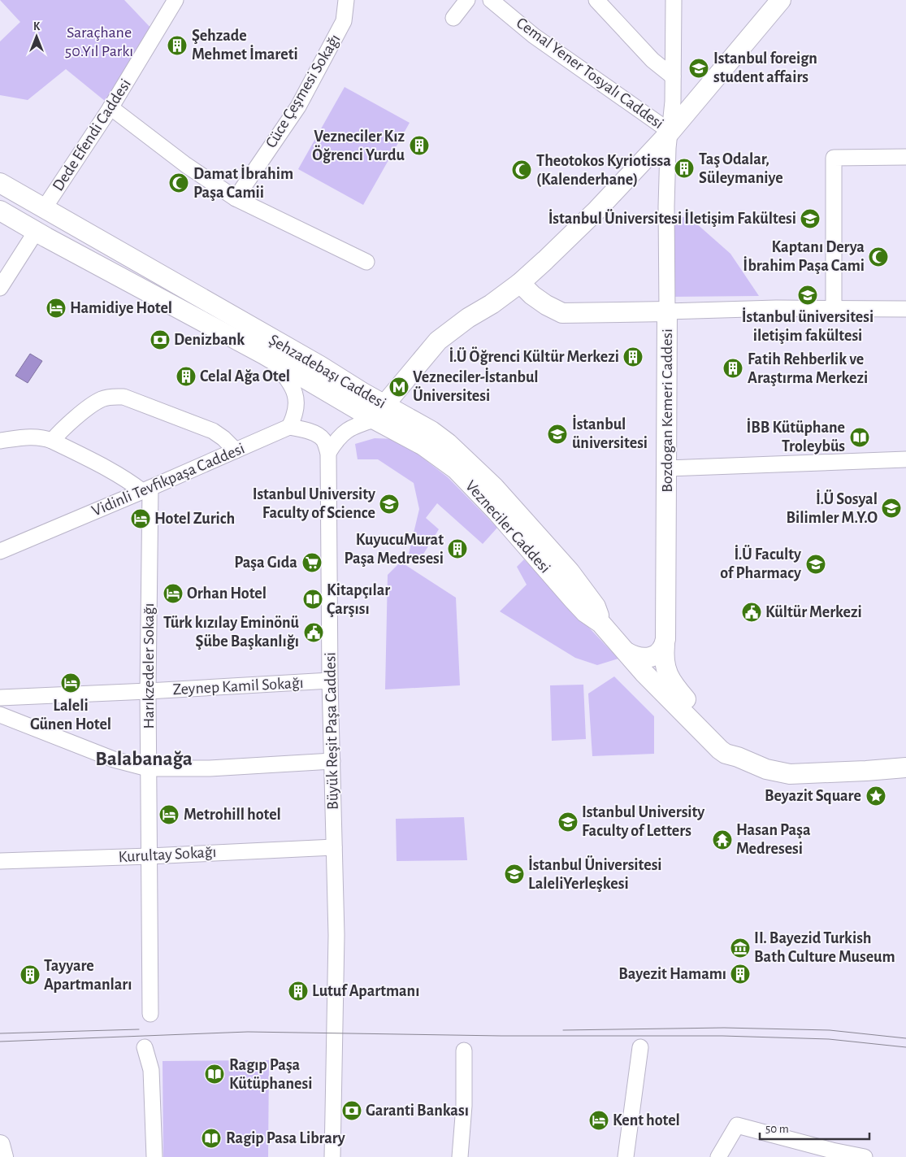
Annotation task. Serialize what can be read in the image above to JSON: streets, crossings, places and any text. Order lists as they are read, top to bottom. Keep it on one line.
{"streets":{"main road":["Şehzadebaşı Caddesi","Bozdogan Kemeri Caddesi","Vezneciler Caddesi"],"street":["Cemal Yener Tosyalı Caddesi","Cüce Çeşmesi Sokağı","Dede Efendi Caddesi","Vidinli Tevfikpaşa Caddesi","Harıkzedeler Sokağı","Zeynep Kamil Sokağı","Büyük Reşit Paşa Caddesi","Kurultay Sokağı"]},"crossings":[["Cemal Yener Tosyalı Caddesi","Bozdogan Kemeri Caddesi"],["Dede Efendi Caddesi","Şehzadebaşı Caddesi"],["Şehzadebaşı Caddesi","Vezneciler Caddesi"],["Bozdogan Kemeri Caddesi","Vezneciler Caddesi"],["Vidinli Tevfikpaşa Caddesi","Harıkzedeler Sokağı"],["Harıkzedeler Sokağı","Zeynep Kamil Sokağı"],["Harıkzedeler Sokağı","Kurultay Sokağı"],["Zeynep Kamil Sokağı","Büyük Reşit Paşa Caddesi"],["Büyük Reşit Paşa Caddesi","Kurultay Sokağı"]],"districts":["Balabanağa"],"parks":["Saraçhane 50.Yıl Parkı"],"places":{"building":["Şehzade Mehmet İmareti","Vezneciler Kız Öğrenci Yurdu","Taş Odalar, Süleymaniye","İ.Ü Öğrenci Kültür Merkezi","Fatih Rehberlik ve Araştırma Merkezi","Celal Ağa Otel","KuyucuMurat Paşa Medresesi","Bayezit Hamamı","Tayyare Apartmanları","Lutuf Apartmanı"],"school or university":["Istanbul foreign student affairs","İstanbul Üniversitesi İletişim Fakültesi","İstanbul üniversitesi iletişim fakültesi","İstanbul üniversitesi","Istanbul University Faculty of Science","İ.Ü Sosyal Bilimler M.Y.O","İ.Ü Faculty of Pharmacy","Istanbul University Faculty of Letters","İstanbul Üniversitesi LaleliYerleşkesi"],"mosque":["Theotokos Kyriotissa (Kalenderhane)","Damat İbrahim Paşa Camii","Kaptanı Derya İbrahim Paşa Cami"],"hotel":["Hamidiye Hotel","Hotel Zurich","Orhan Hotel","Laleli Günen Hotel","Metrohill hotel","Kent hotel"],"bank":["Denizbank","Garanti Bankası"],"metro station":["Vezneciler-İstanbul Üniversitesi"],"library":["İBB Kütüphane Troleybüs","Kitapçılar Çarşısı","Ragıp Paşa Kütüphanesi","Ragip Pasa Library"],"supermarket":["Paşa Gıda"],"public building":["Kültür Merkezi","Türk kızılay Eminönü Şübe Başkanlığı"],"place":["Beyazit Square"],"temple":["Hasan Paşa Medresesi"],"museum":["II. Bayezid Turkish Bath Culture Museum"]},"scale_bar":"50 m","north":"top"}
